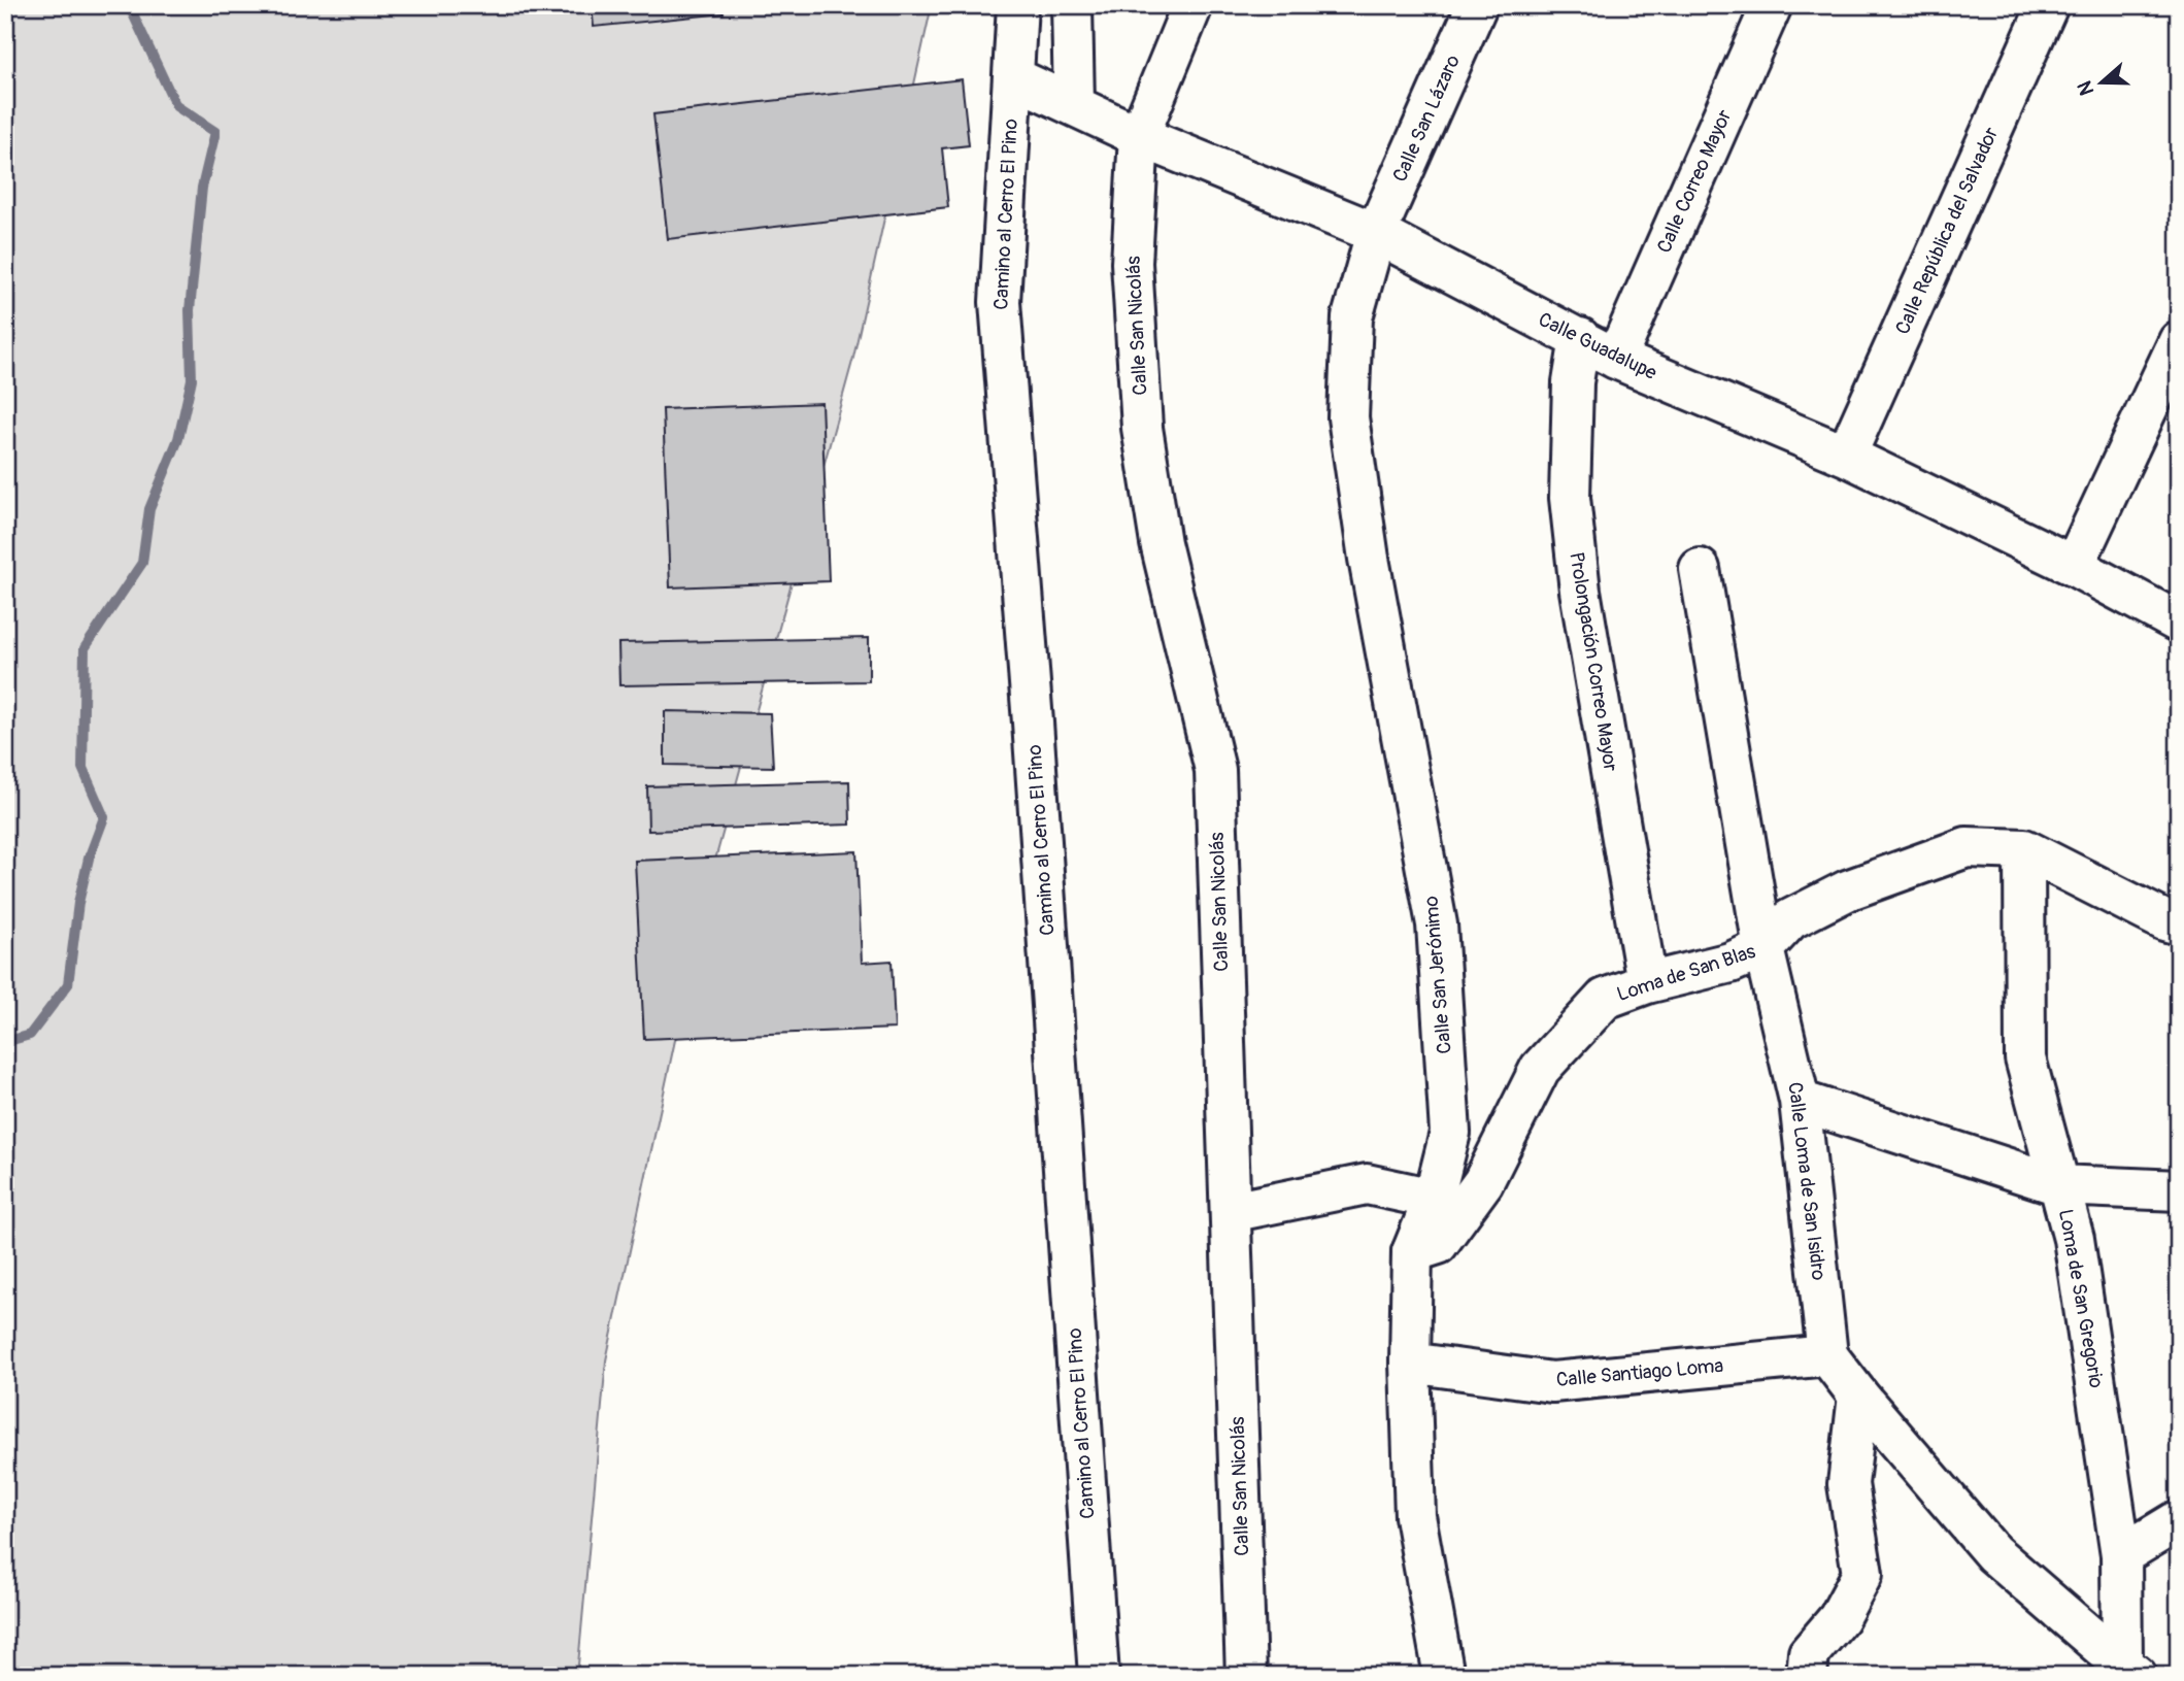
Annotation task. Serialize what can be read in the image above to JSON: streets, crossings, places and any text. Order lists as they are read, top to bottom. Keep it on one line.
{"streets":{"street":["Calle San Lázaro","Calle Correo Mayor","Camino al Cerro El Pino","Calle República del Salvador","Calle San Nicolás","Calle Guadalupe","Prolongación Correo Mayor","Loma de San Blas","Calle San Jerónimo","Calle Loma de San Isidro","Loma de San Gregorio","Calle Santiago Loma"]},"crossings":[["Calle San Lázaro","Calle Guadalupe"],["Calle San Lázaro","Calle San Jerónimo"],["Calle Correo Mayor","Calle Guadalupe"],["Camino al Cerro El Pino","Calle Guadalupe"],["Calle República del Salvador","Calle Guadalupe"],["Calle San Nicolás","Calle Guadalupe"],["Calle Guadalupe","Prolongación Correo Mayor"],["Calle Guadalupe","Calle San Jerónimo"],["Prolongación Correo Mayor","Loma de San Blas"],["Loma de San Blas","Calle San Jerónimo"],["Loma de San Blas","Calle Loma de San Isidro"],["Loma de San Blas","Loma de San Gregorio"],["Calle San Jerónimo","Calle Santiago Loma"],["Calle Loma de San Isidro","Calle Santiago Loma"]],"north":"left"}
